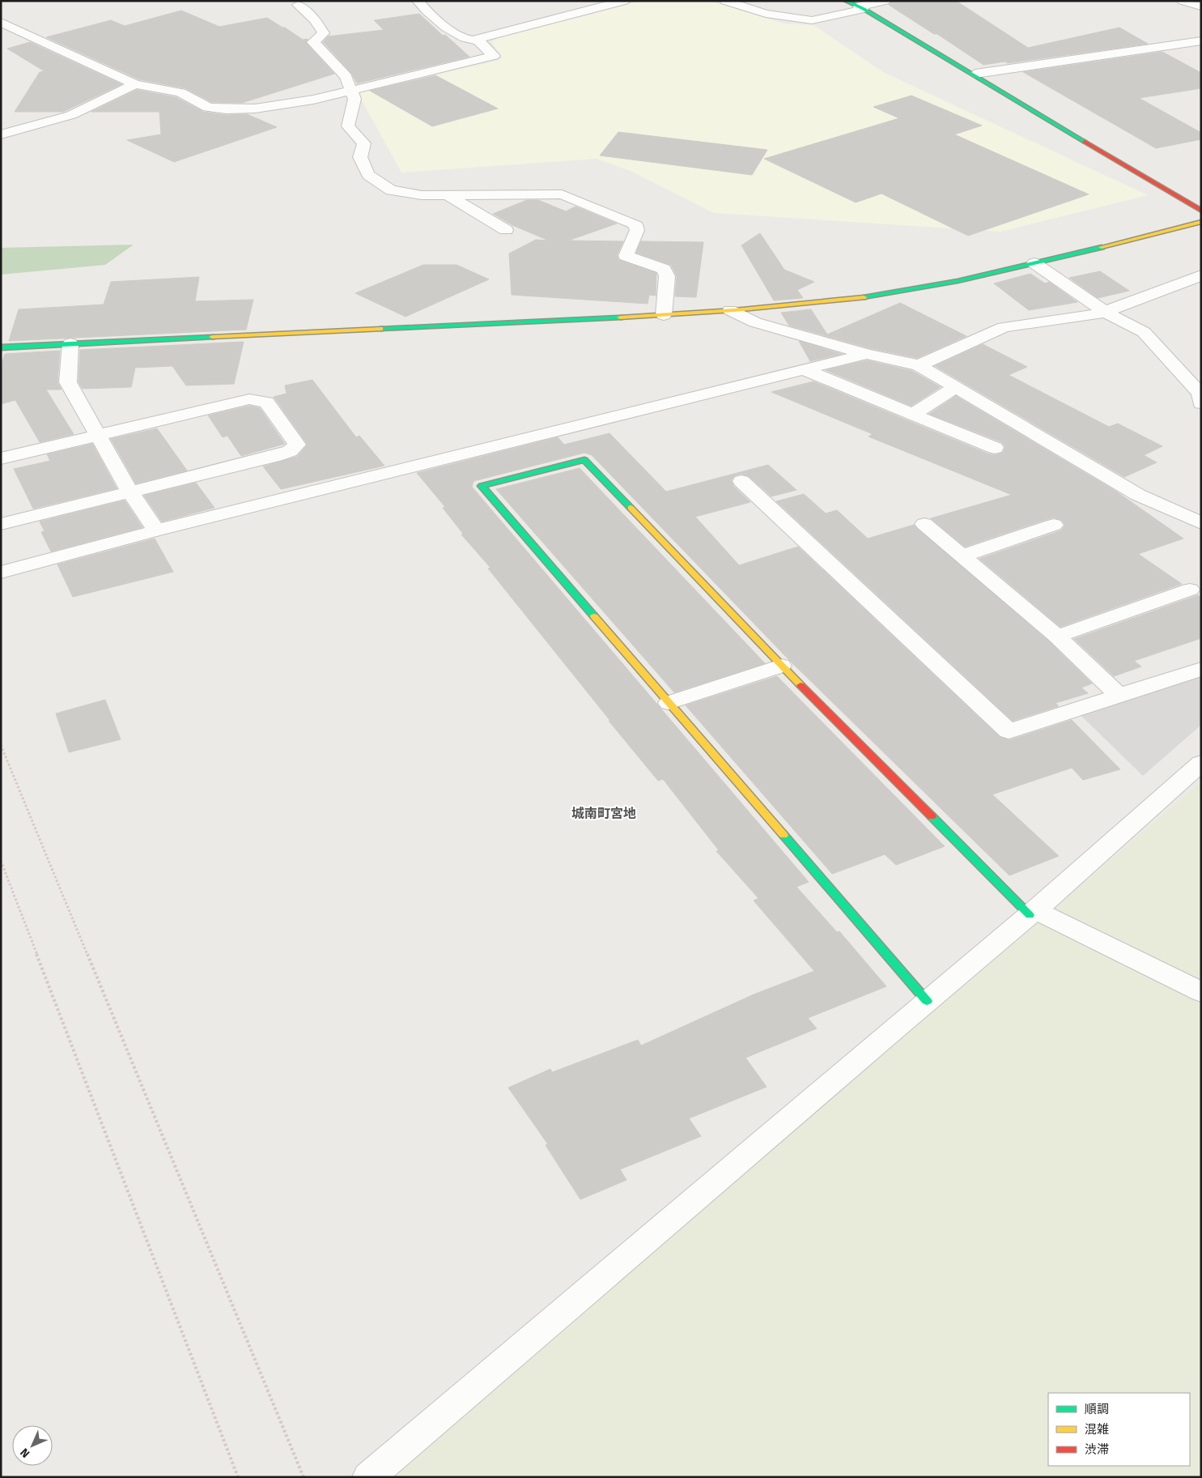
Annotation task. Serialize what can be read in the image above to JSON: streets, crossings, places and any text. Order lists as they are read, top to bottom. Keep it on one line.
{"districts":["城南町宮地"],"legend":["順調","混雑","渋滞"],"north":"bottom left"}
